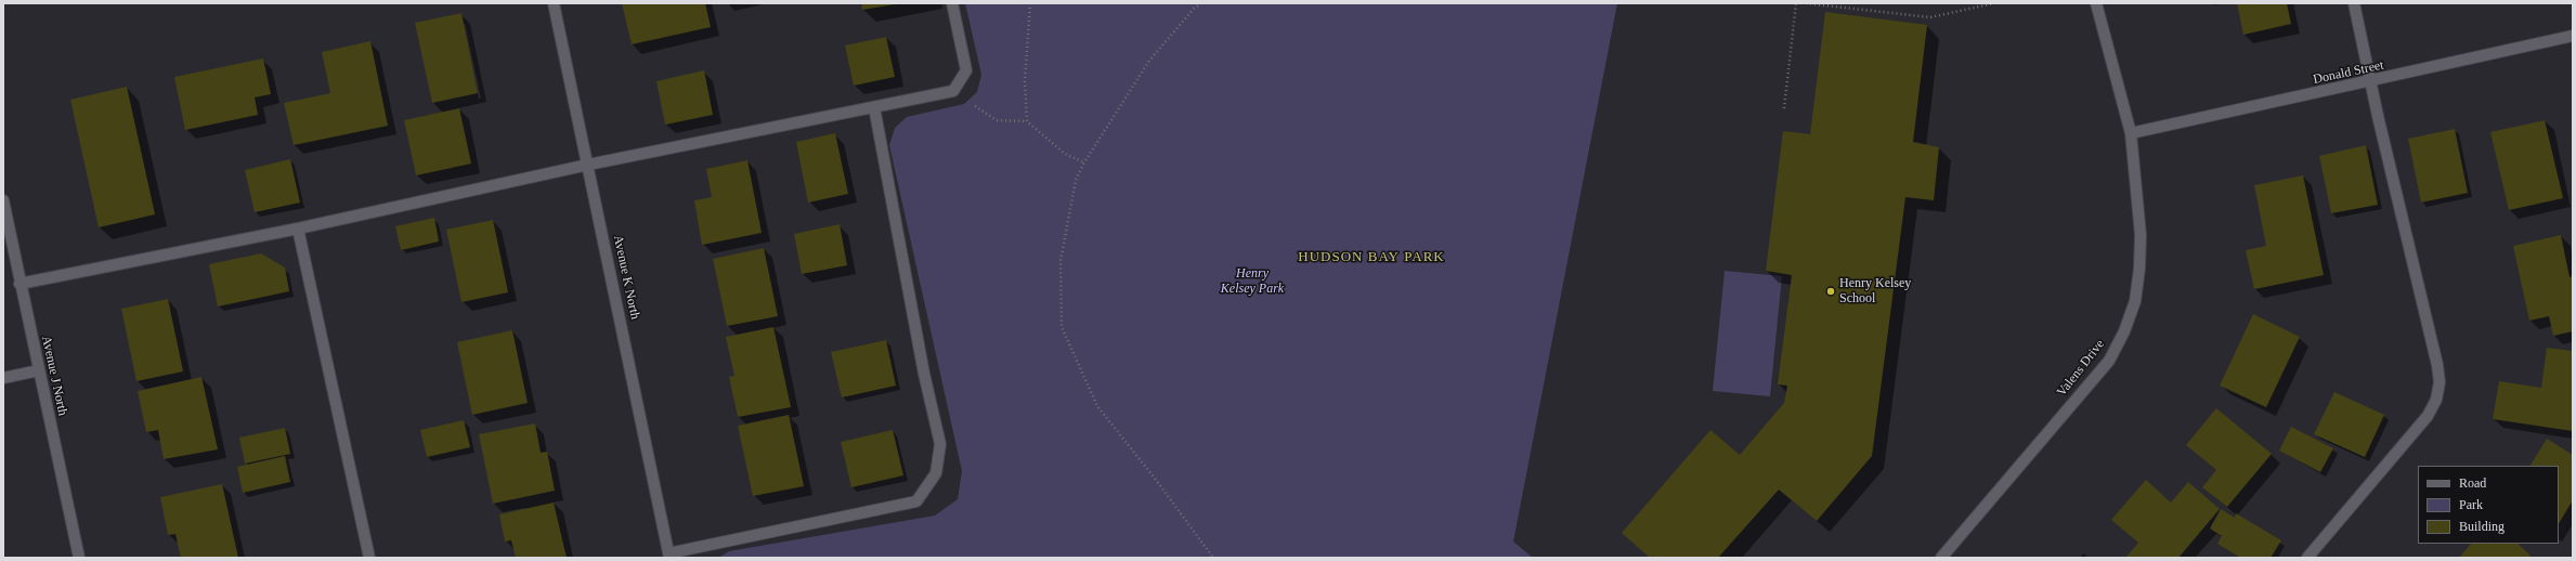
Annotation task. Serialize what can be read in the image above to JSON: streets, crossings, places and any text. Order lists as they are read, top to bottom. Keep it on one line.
{"streets":{"street":["Donald Street","Avenue K North","Valens Drive","Avenue J North"]},"crossings":[["Donald Street","Valens Drive"]],"districts":["HUDSON BAY PARK"],"parks":["Henry Kelsey Park"],"places":["Henry Kelsey School"],"legend":["Road","Park","Building"]}
